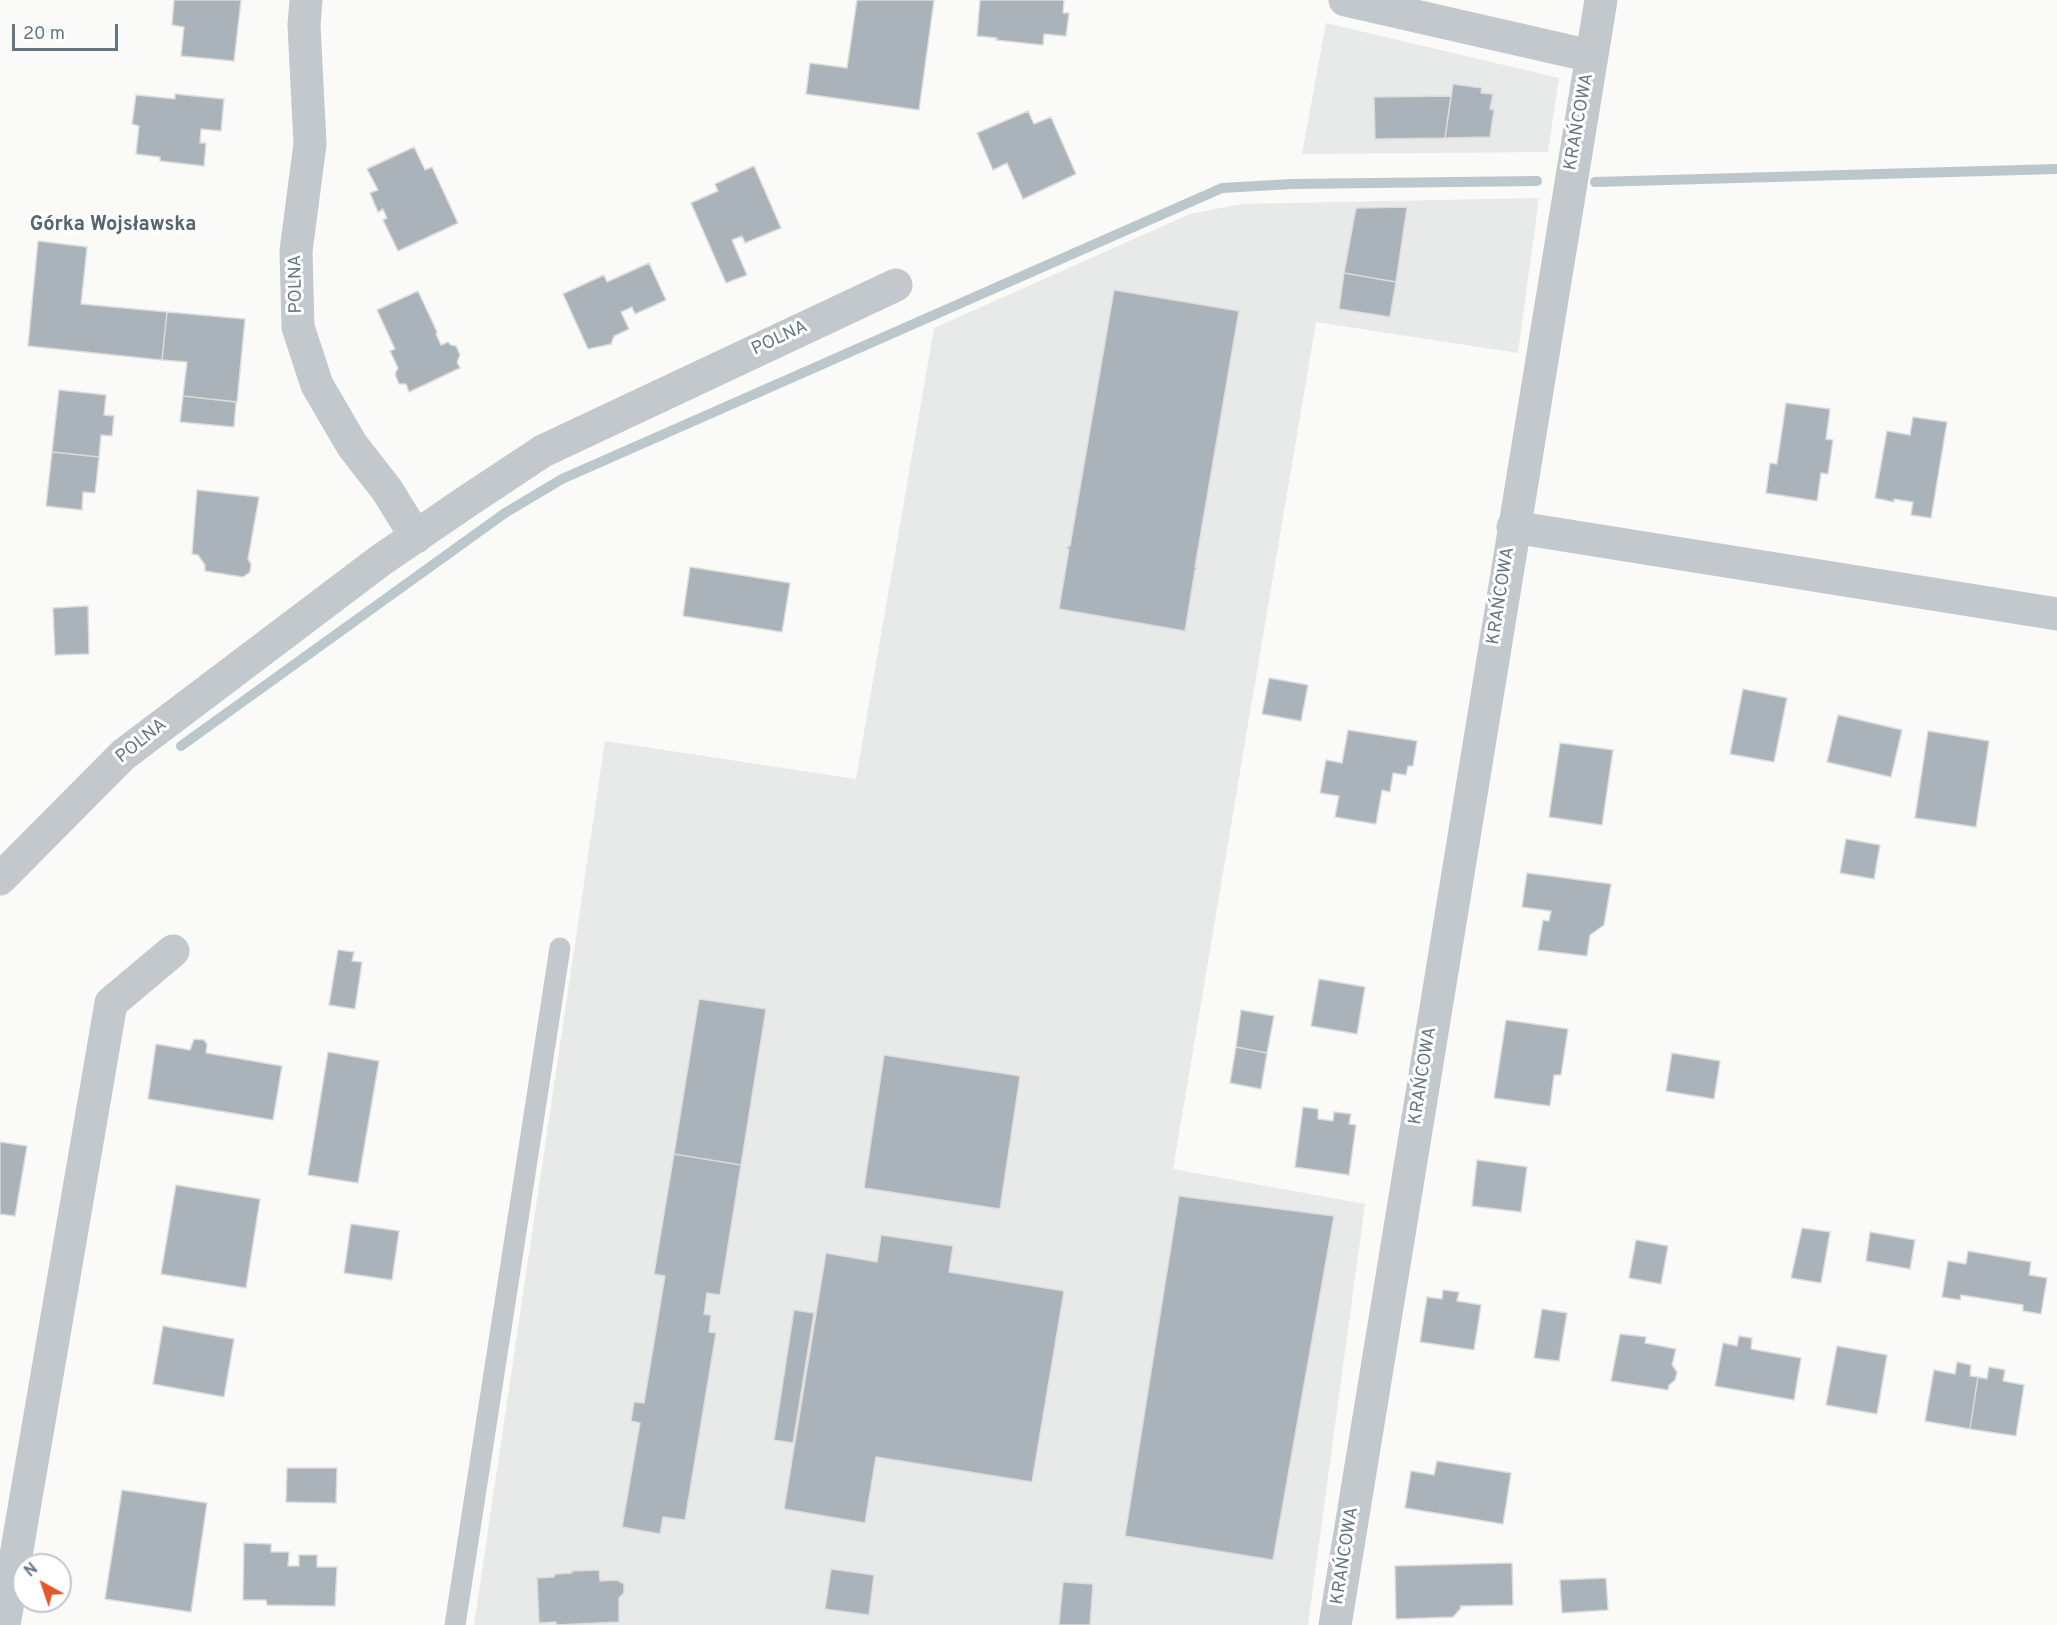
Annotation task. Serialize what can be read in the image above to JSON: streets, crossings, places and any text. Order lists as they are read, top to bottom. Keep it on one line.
{"streets":{"street":["KRAŃCOWA","POLNA"]},"districts":["Górka Wojsławska"],"scale_bar":"20 m","north":"top left"}
